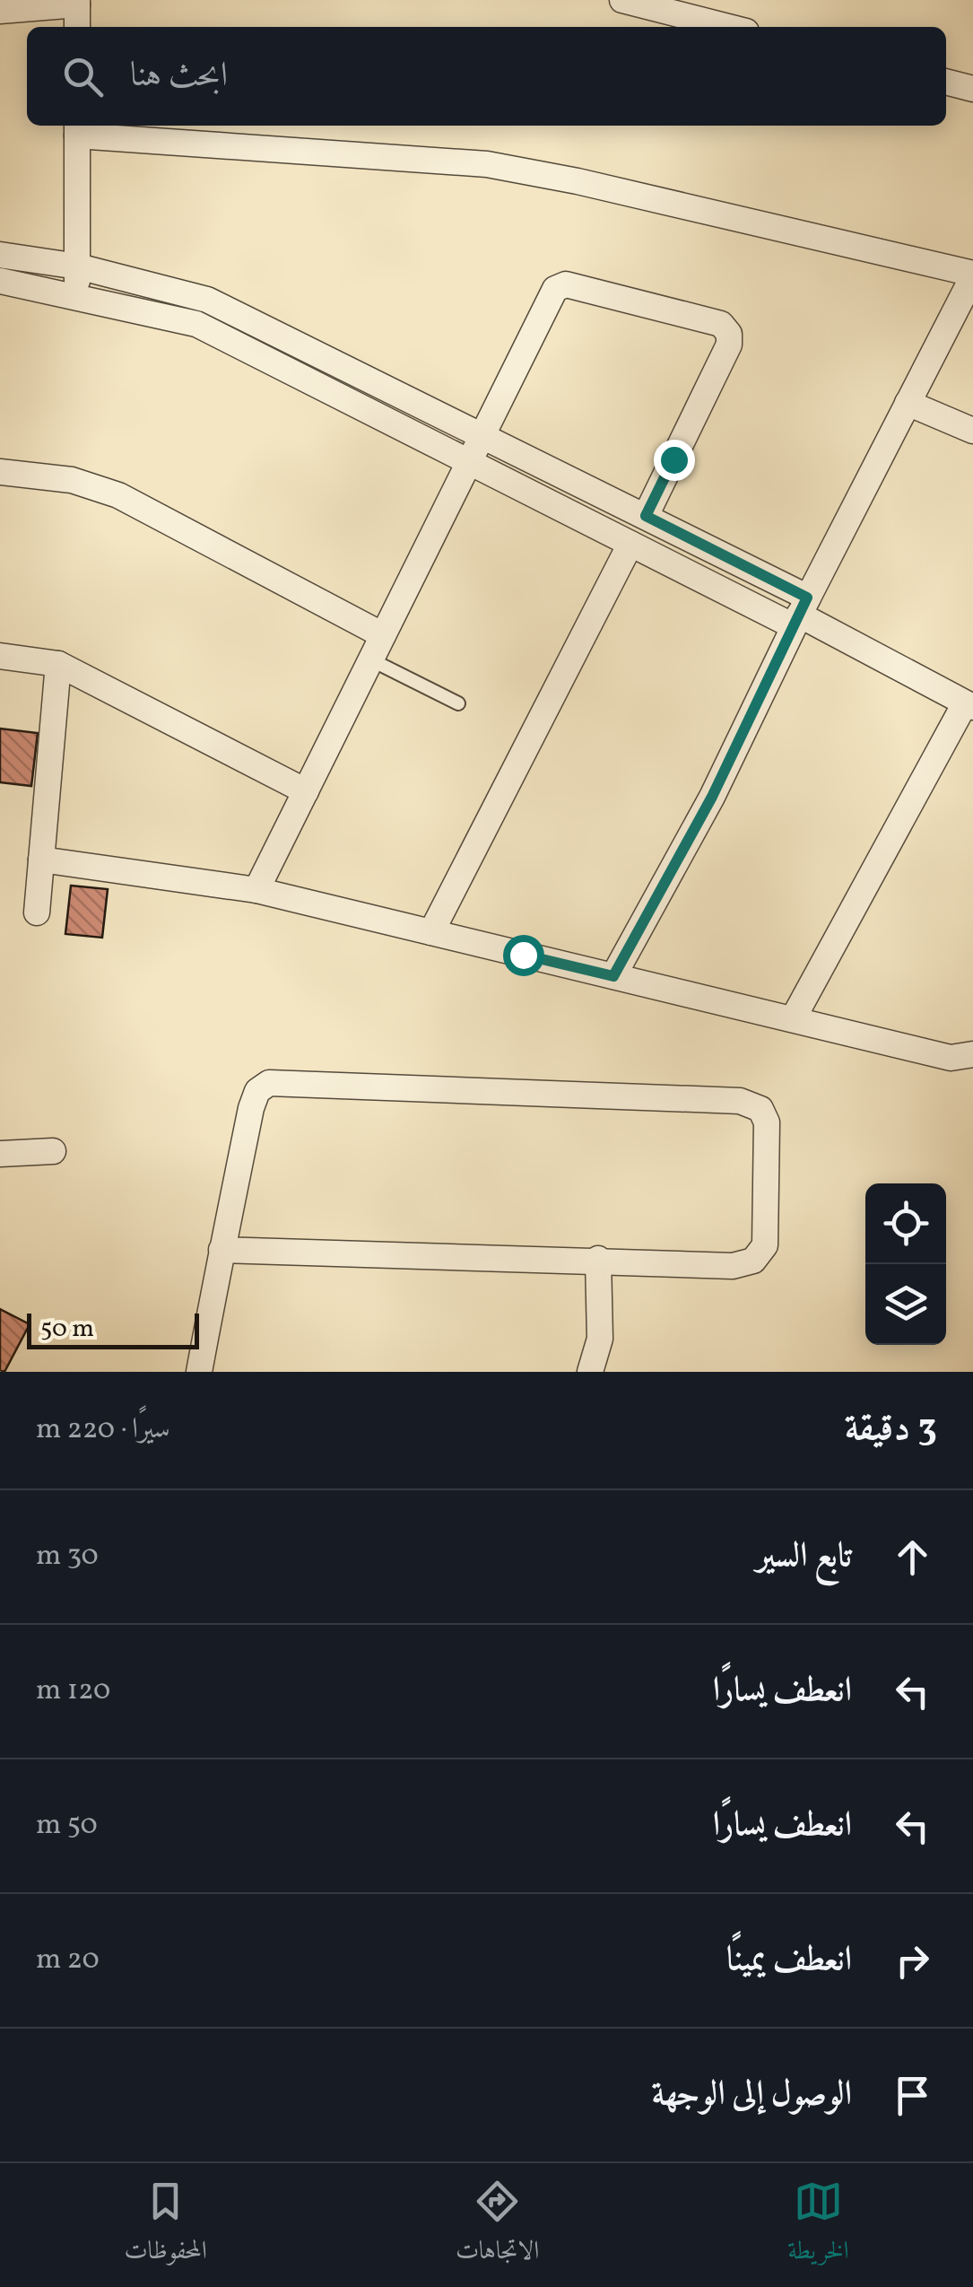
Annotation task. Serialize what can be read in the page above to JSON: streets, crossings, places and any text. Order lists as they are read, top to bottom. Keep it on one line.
{"scale_bar":"50 m","page":{"search":"ابحث هنا","scale":"50 m","heading":["3 دقيقة","سيرًا · 220 m"],"list":[["تابع السير","30 m"],["انعطف يسارًا","120 m"],["انعطف يسارًا","50 m"],["انعطف يمينًا","20 m"],"الوصول إلى الوجهة"],"nav":["الخريطة","الاتجاهات","المحفوظات"]}}
